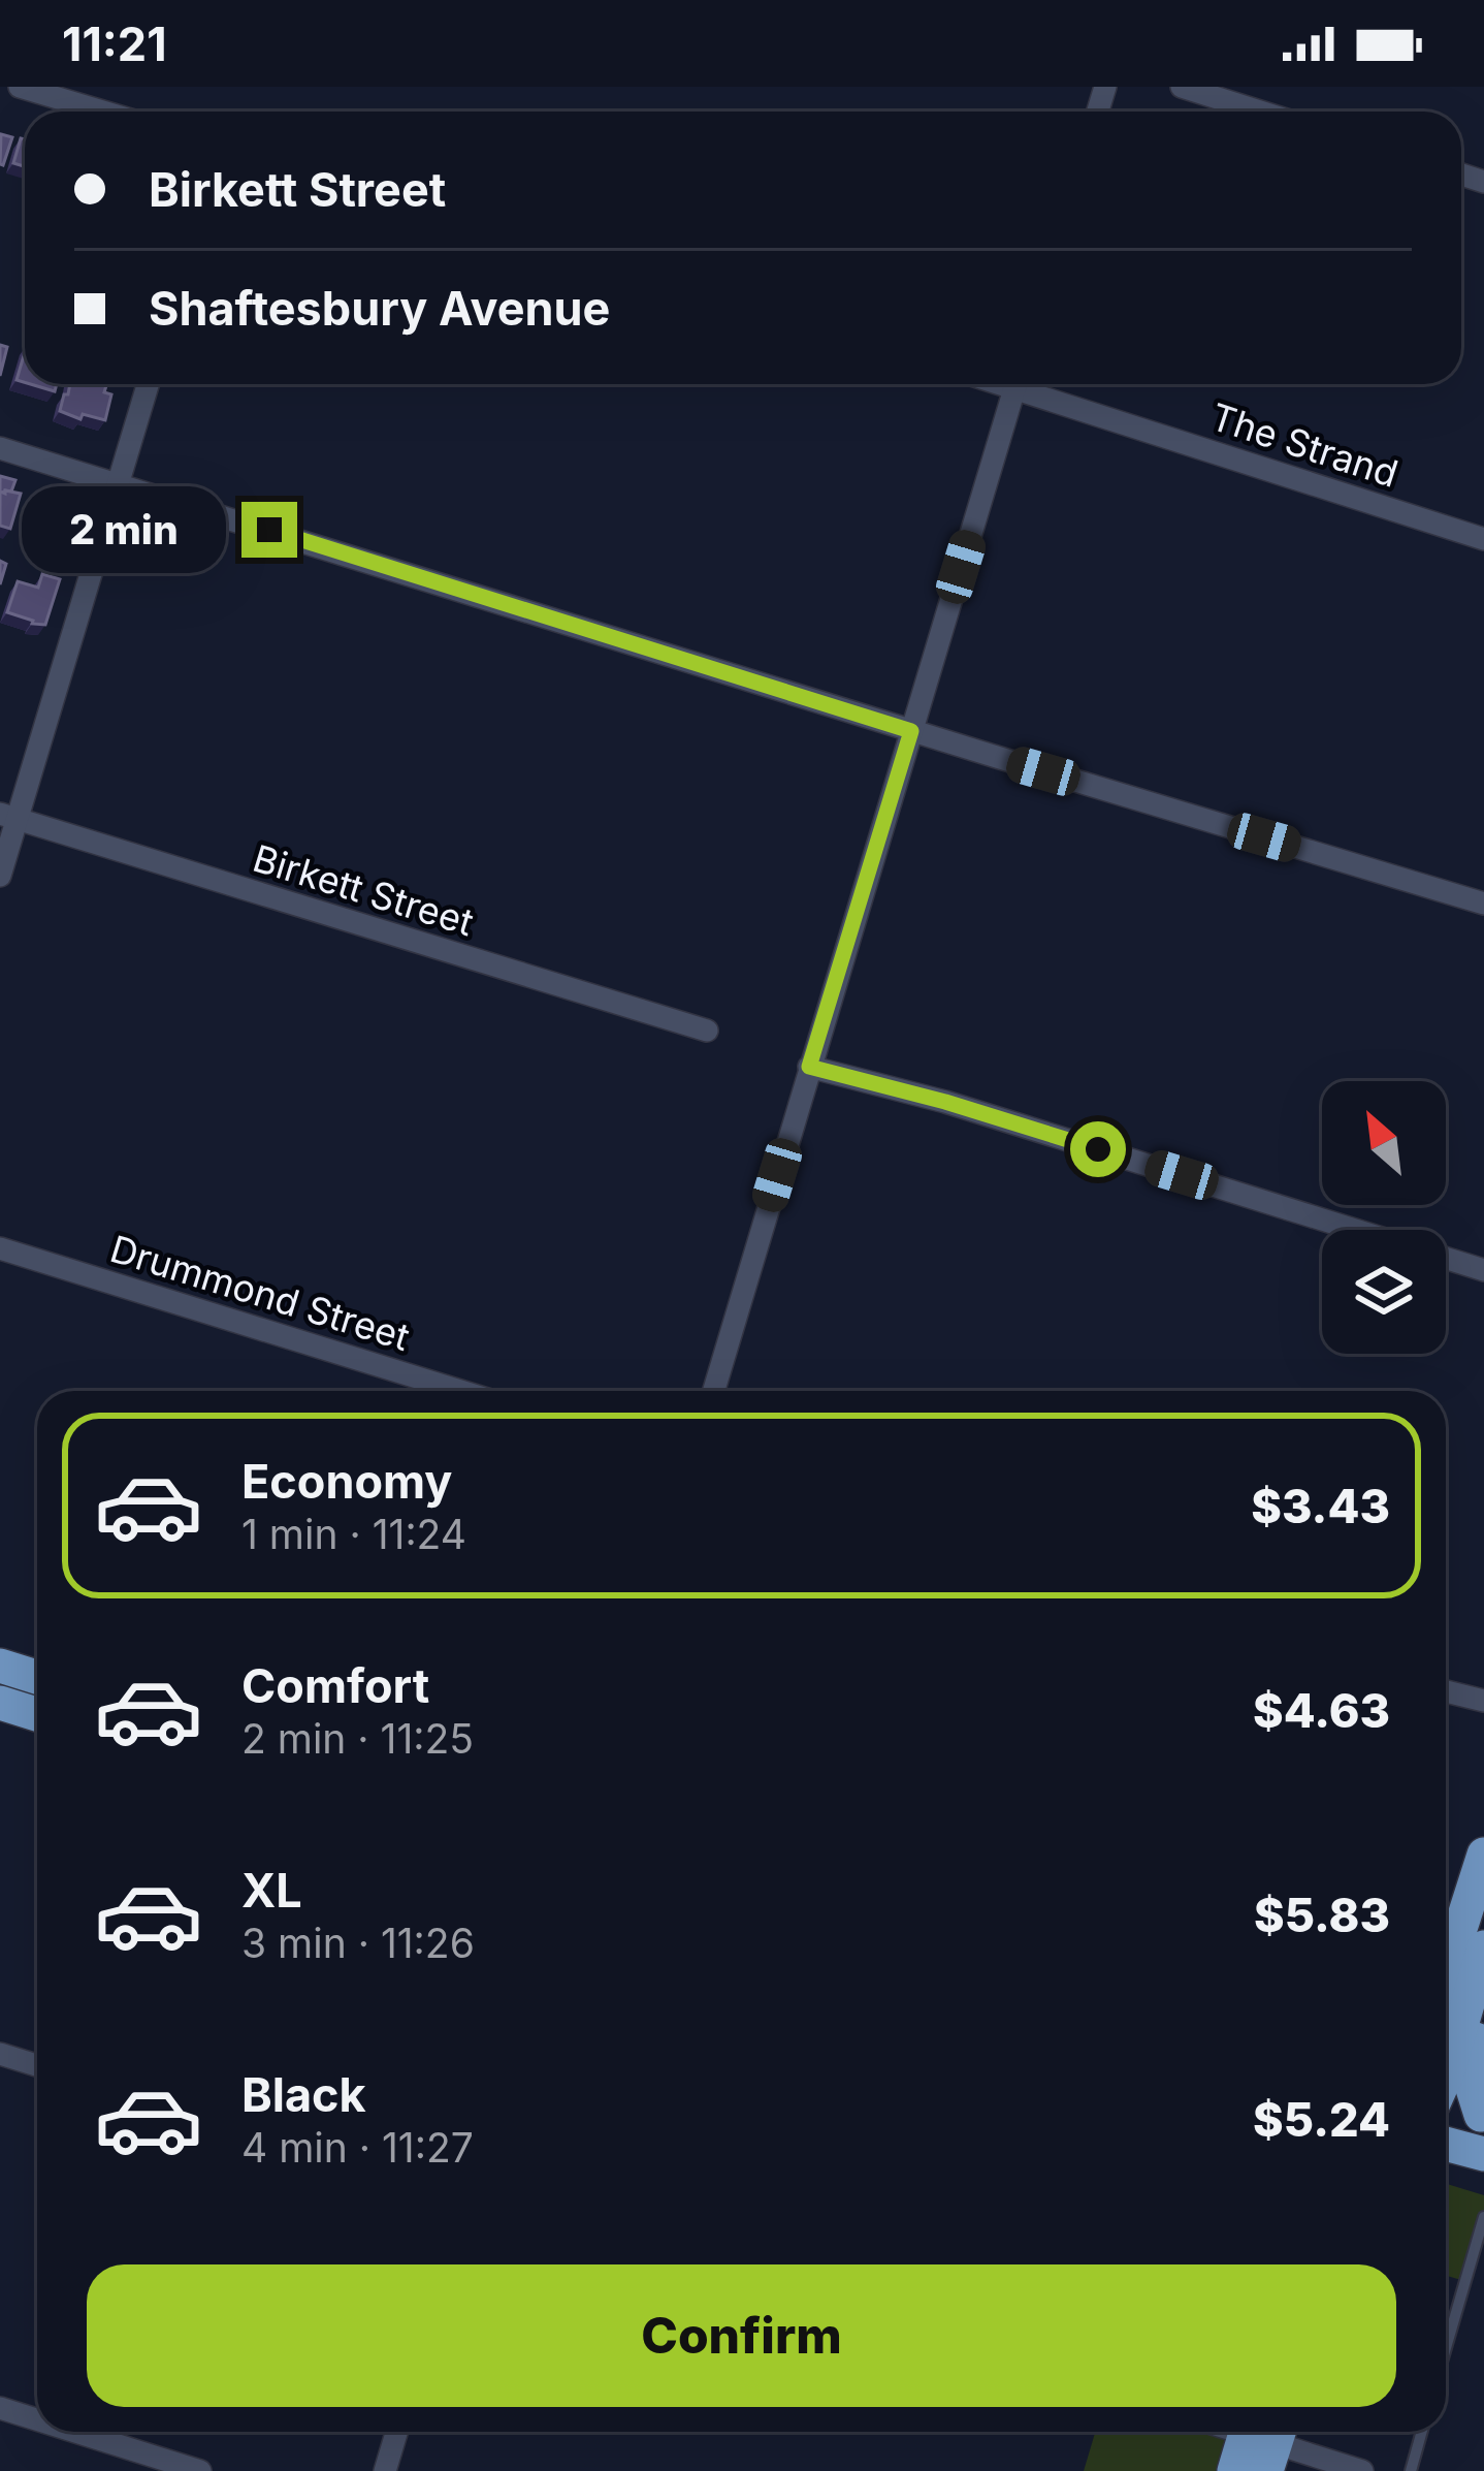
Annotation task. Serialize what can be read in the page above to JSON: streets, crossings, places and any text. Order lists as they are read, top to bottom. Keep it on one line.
{"streets":{"street":["The Strand","Birkett Street","Drummond Street"]},"north":"top left","page":{"status":"11:21","banner":["Birkett Street","Shaftesbury Avenue"],"bubble":"2 min","list":[{"name":"Economy","note":"1 min · 11:24","value":"$3.43"},{"name":"Comfort","note":"2 min · 11:25","value":"$4.63"},{"name":"XL","note":"3 min · 11:26","value":"$5.83"},{"name":"Black","note":"4 min · 11:27","value":"$5.24"}],"buttons":"Confirm"}}
